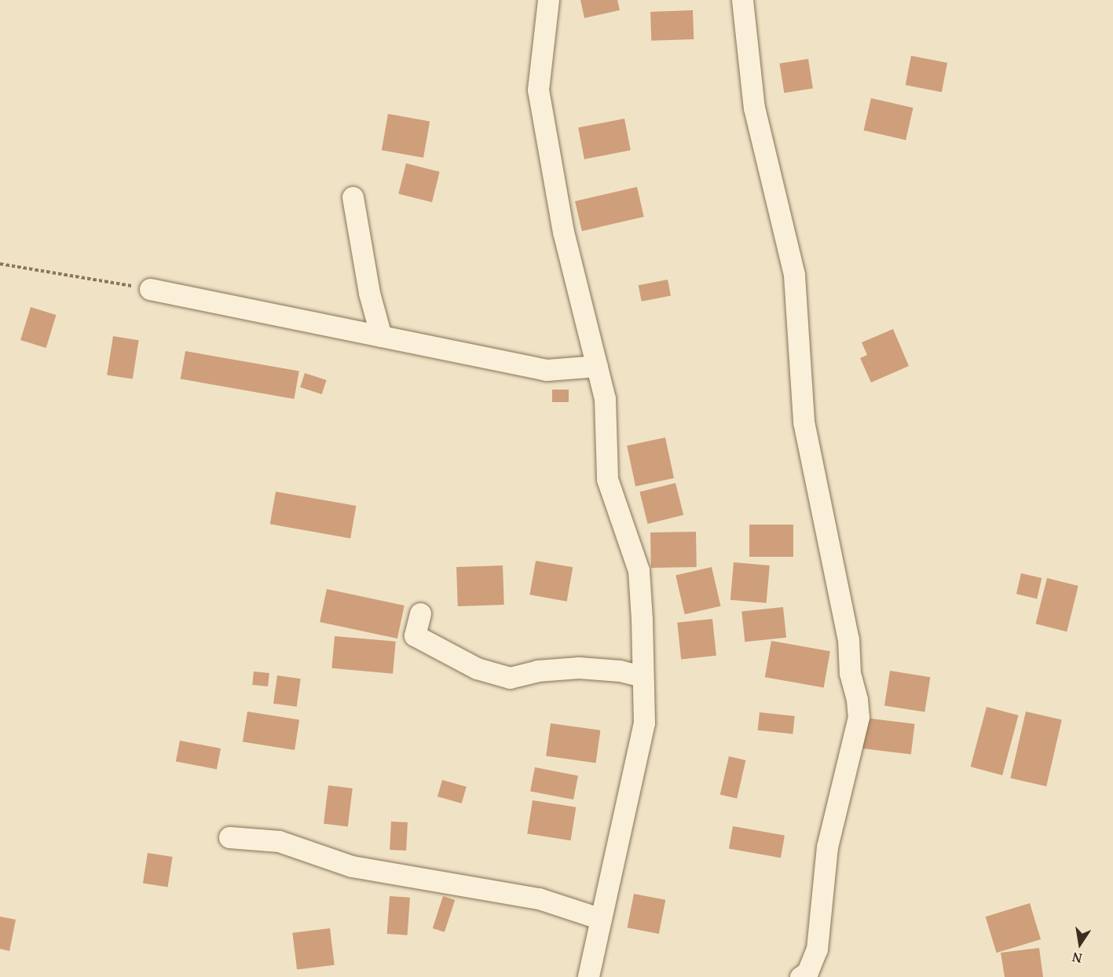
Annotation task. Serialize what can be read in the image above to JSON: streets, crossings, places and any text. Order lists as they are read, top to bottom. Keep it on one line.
{"north":"bottom"}
